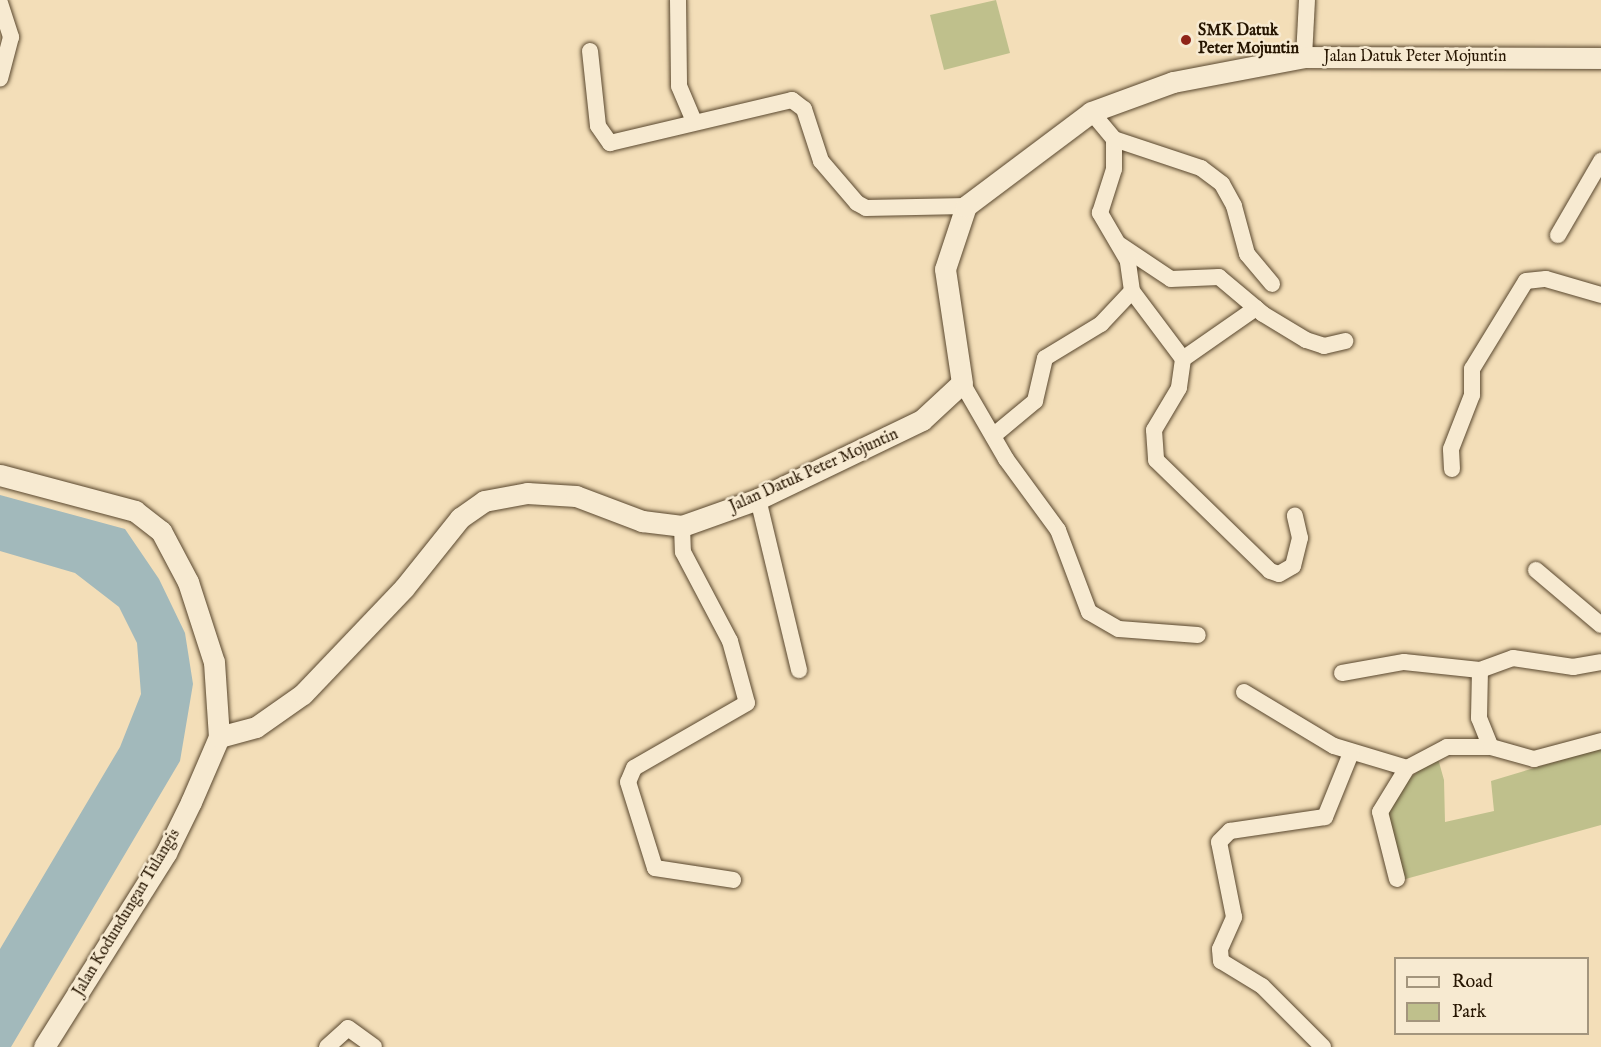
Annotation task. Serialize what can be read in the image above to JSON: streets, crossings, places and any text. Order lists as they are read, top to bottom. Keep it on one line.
{"streets":{"street":["Jalan Datuk Peter Mojuntin","Jalan Kodundungan Tulangis"]},"crossings":[["Jalan Datuk Peter Mojuntin","Jalan Kodundungan Tulangis"]],"places":["SMK Datuk Peter Mojuntin"],"legend":["Road","Park"]}
